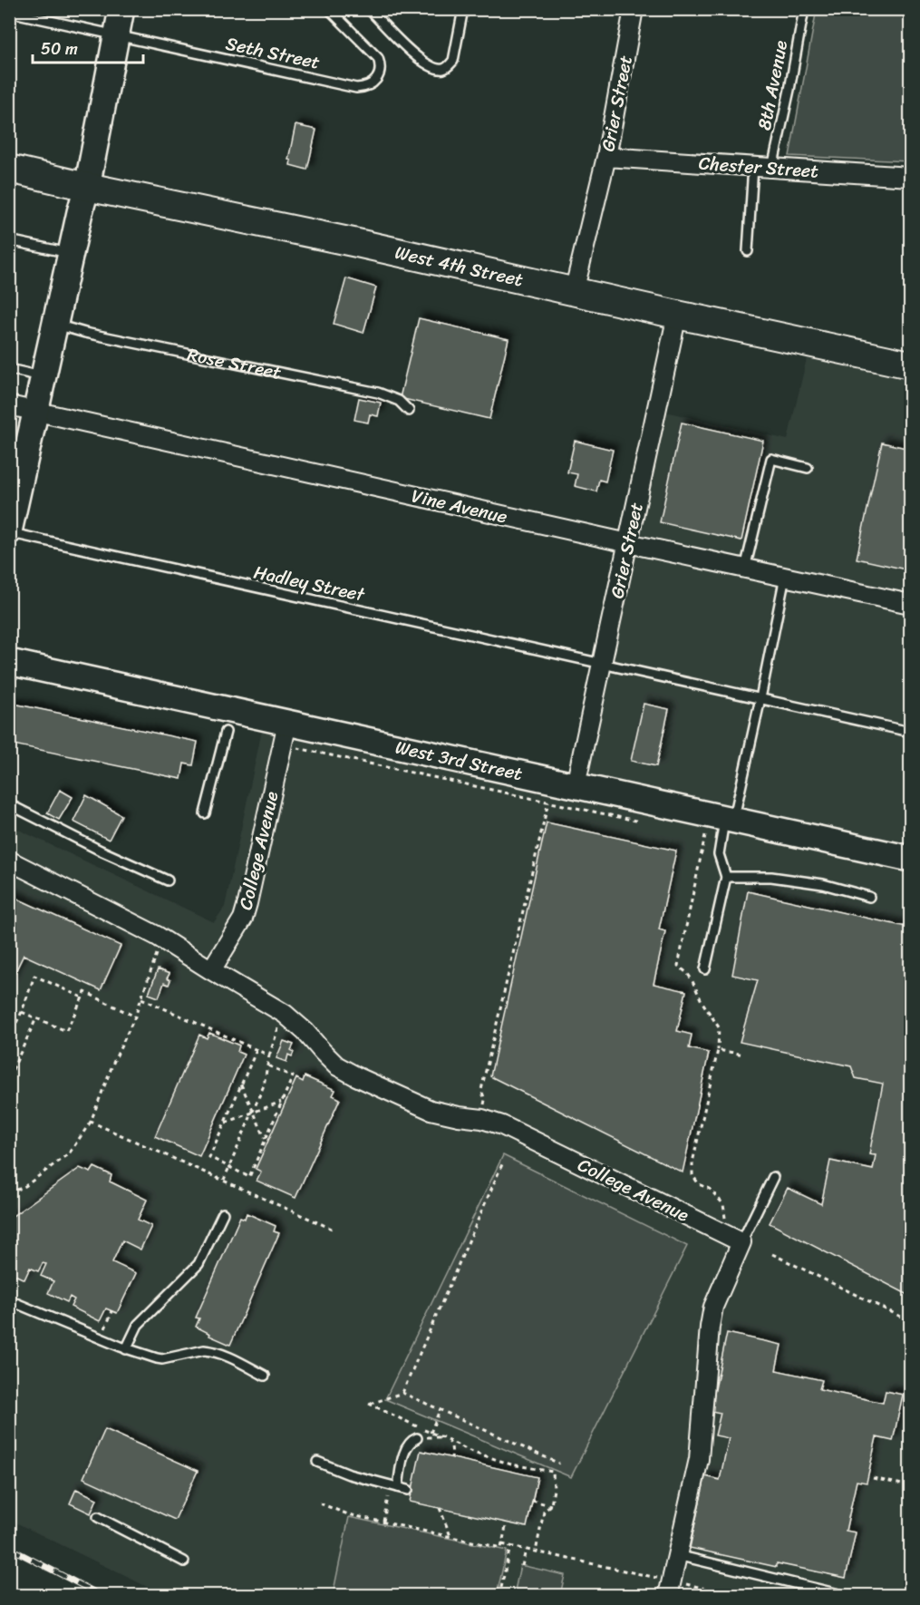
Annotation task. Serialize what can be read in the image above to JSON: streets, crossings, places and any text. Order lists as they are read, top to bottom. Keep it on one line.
{"streets":{"main road":["West 4th Street","West 3rd Street"],"street":["Grier Street","Chester Street","Vine Avenue","College Avenue"],"lane":["Seth Street","8th Avenue","Rose Street","Hadley Street"]},"crossings":[["8th Avenue","Chester Street"],["Grier Street","Chester Street"],["Grier Street","West 4th Street"],["Grier Street","Vine Avenue"],["Grier Street","Hadley Street"],["Grier Street","West 3rd Street"],["West 3rd Street","College Avenue"]],"scale_bar":"50 m"}
